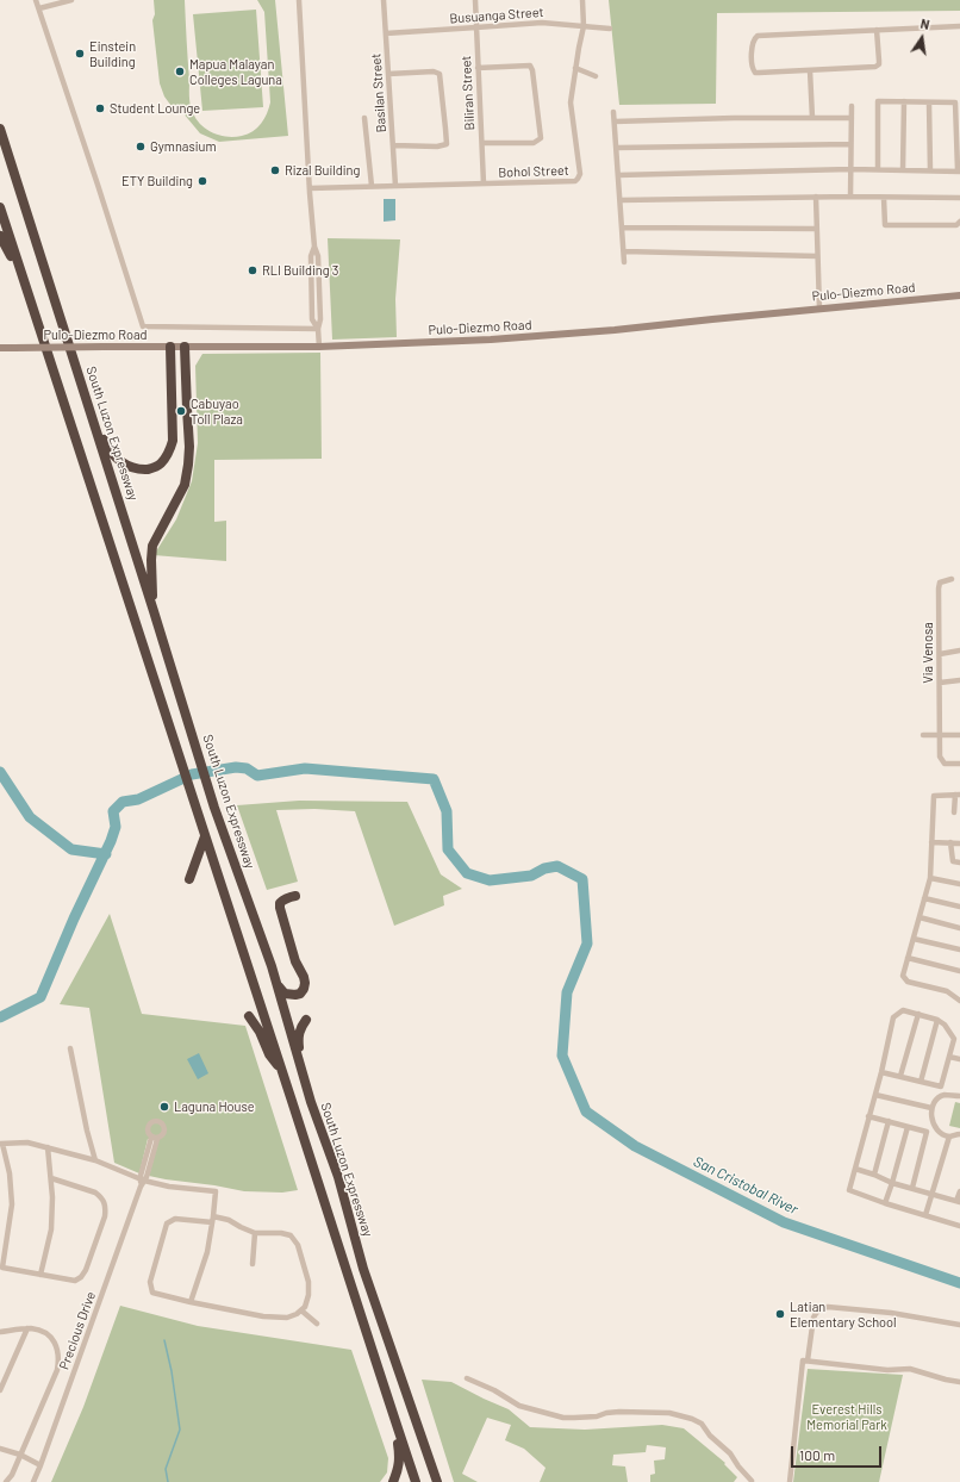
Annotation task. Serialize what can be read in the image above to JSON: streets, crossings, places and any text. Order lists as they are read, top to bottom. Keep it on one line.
{"streets":{"highway":["South Luzon Expressway"],"main road":["Pulo-Diezmo Road"],"street":["Busuanga Street","Basilan Street","Biliran Street","Bohol Street","Via Venosa","Precious Drive"]},"crossings":[["Busuanga Street","Basilan Street"],["Busuanga Street","Biliran Street"],["Busuanga Street","Bohol Street"],["Basilan Street","Bohol Street"],["Biliran Street","Bohol Street"]],"water":["San Cristobal River"],"parks":["Everest Hills Memorial Park"],"places":["Einstein Building","Mapua Malayan Colleges Laguna","Student Lounge","Gymnasium","Rizal Building","ETY Building","RLI Building 3","Cabuyao Toll Plaza","Laguna House","Latian Elementary School"],"scale_bar":"100 m","north":"top"}
